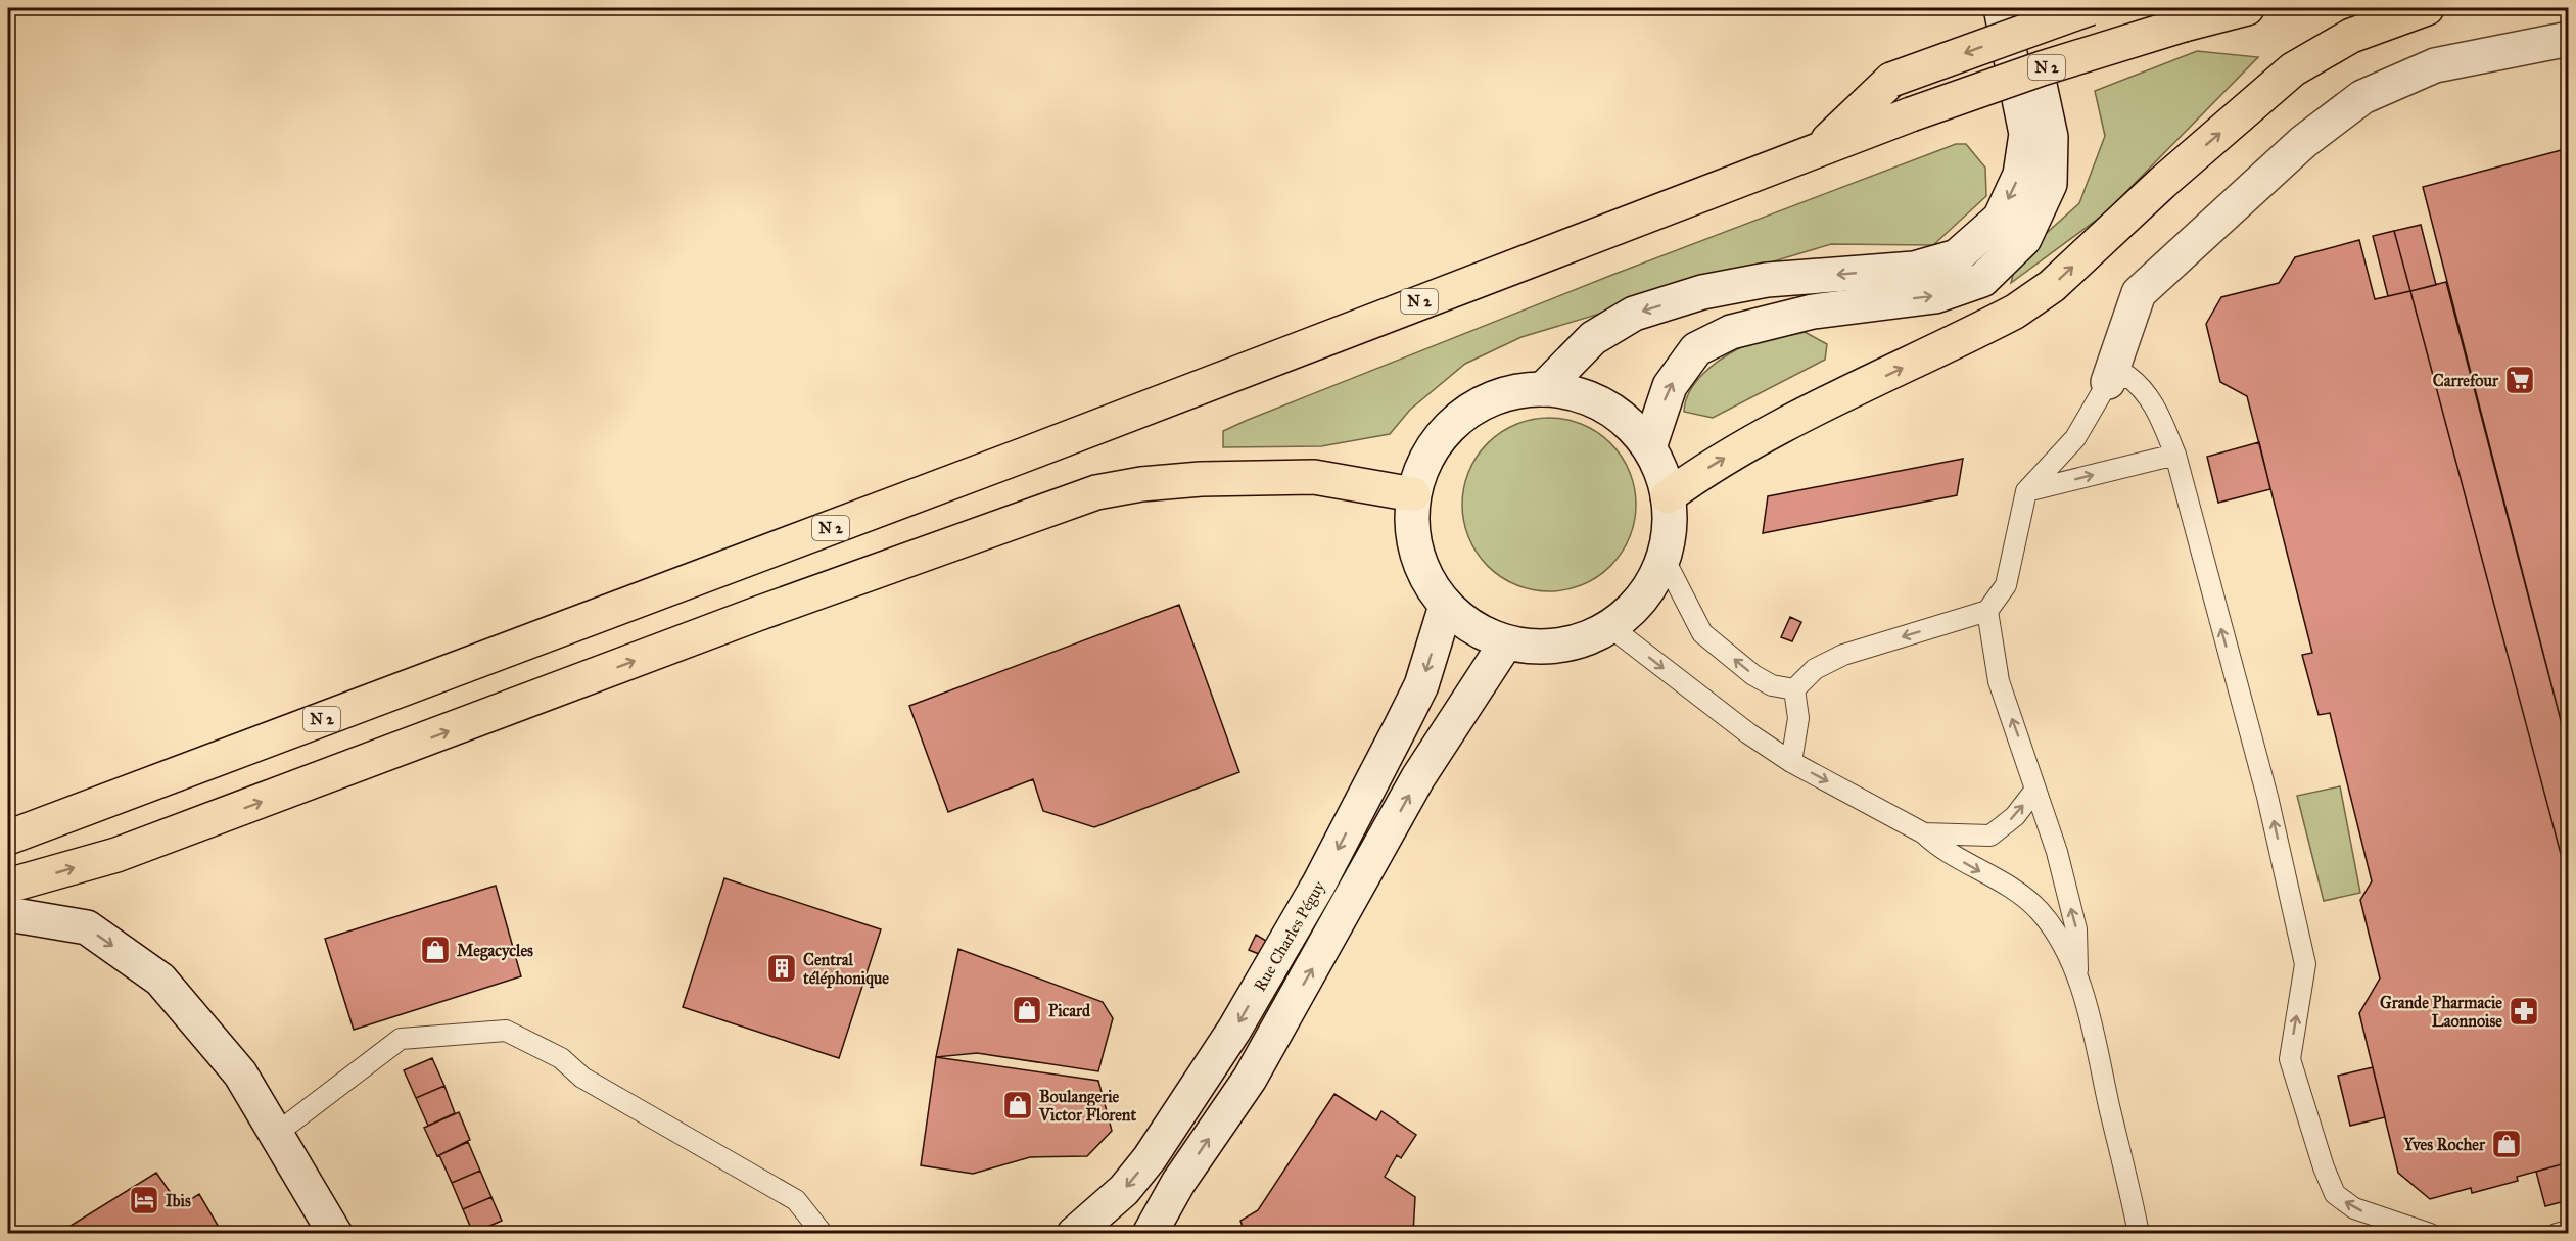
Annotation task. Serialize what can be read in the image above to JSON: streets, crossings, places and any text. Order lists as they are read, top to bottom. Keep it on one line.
{"streets":{"main road":["N 2","Rue Charles Péguy"]},"places":{"supermarket":["Carrefour"],"shop":["Megacycles","Picard","Boulangerie Victor Florent","Yves Rocher"],"building":["Central téléphonique"],"pharmacy":["Grande Pharmacie Laonnoise"],"hotel":["Ibis"]}}
